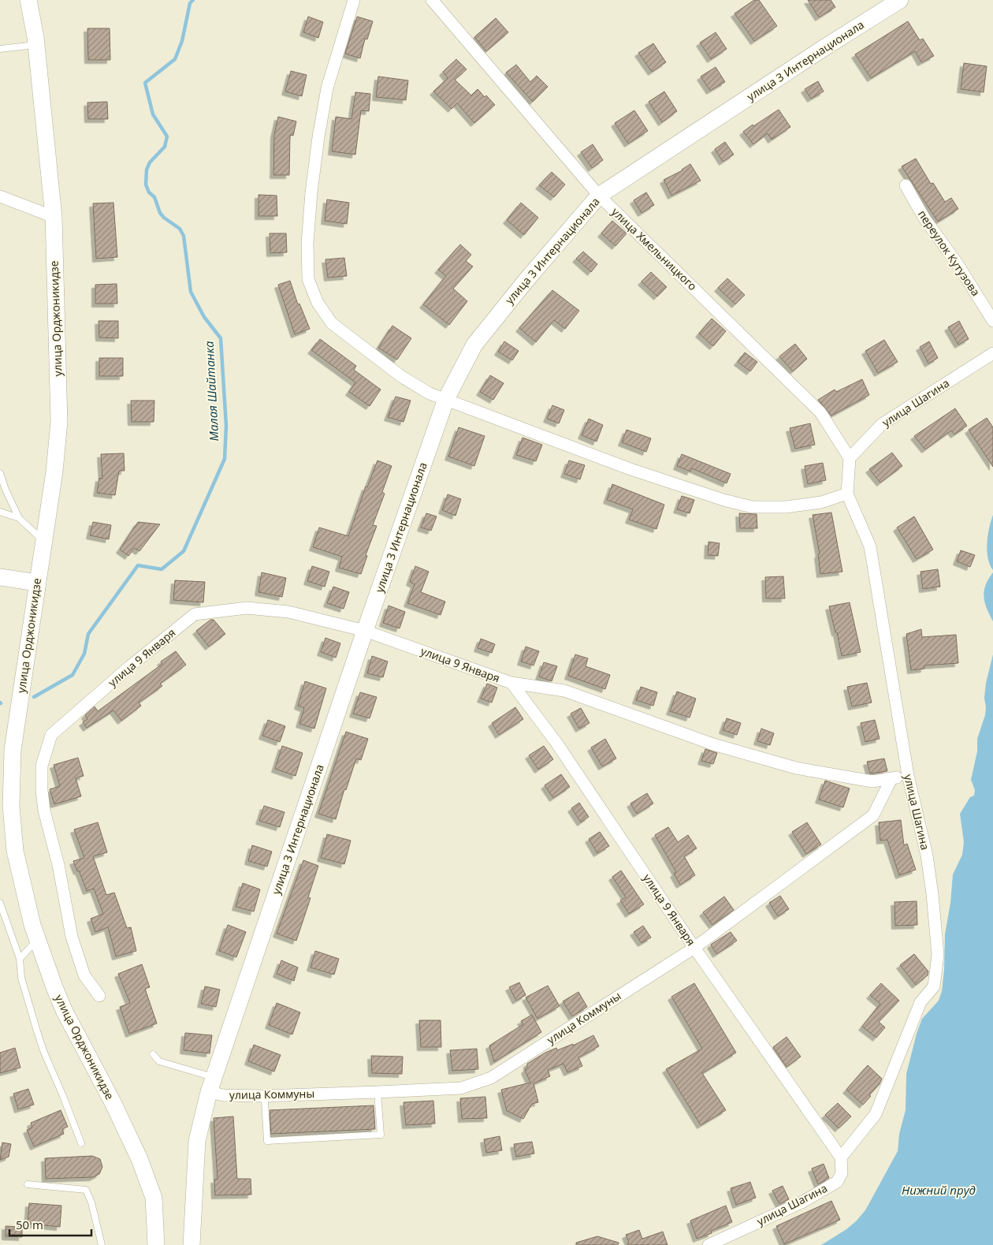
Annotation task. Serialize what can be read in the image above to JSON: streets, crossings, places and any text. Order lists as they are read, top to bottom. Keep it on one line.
{"streets":{"street":["улица 3 Интернационала","улица Хмельницкого","переулок Кутузова","улица Орджоникидзе","улица Шагина","улица 9 Января","улица Коммуны"]},"crossings":[["улица 3 Интернационала","улица Хмельницкого"],["улица 3 Интернационала","улица 9 Января"],["улица 3 Интернационала","улица Коммуны"],["улица Хмельницкого","улица Шагина"],["улица Шагина","улица 9 Января"],["улица 9 Января","улица Коммуны"]],"water":["Малая Шайтанка","Нижний пруд"],"scale_bar":"50 m"}
